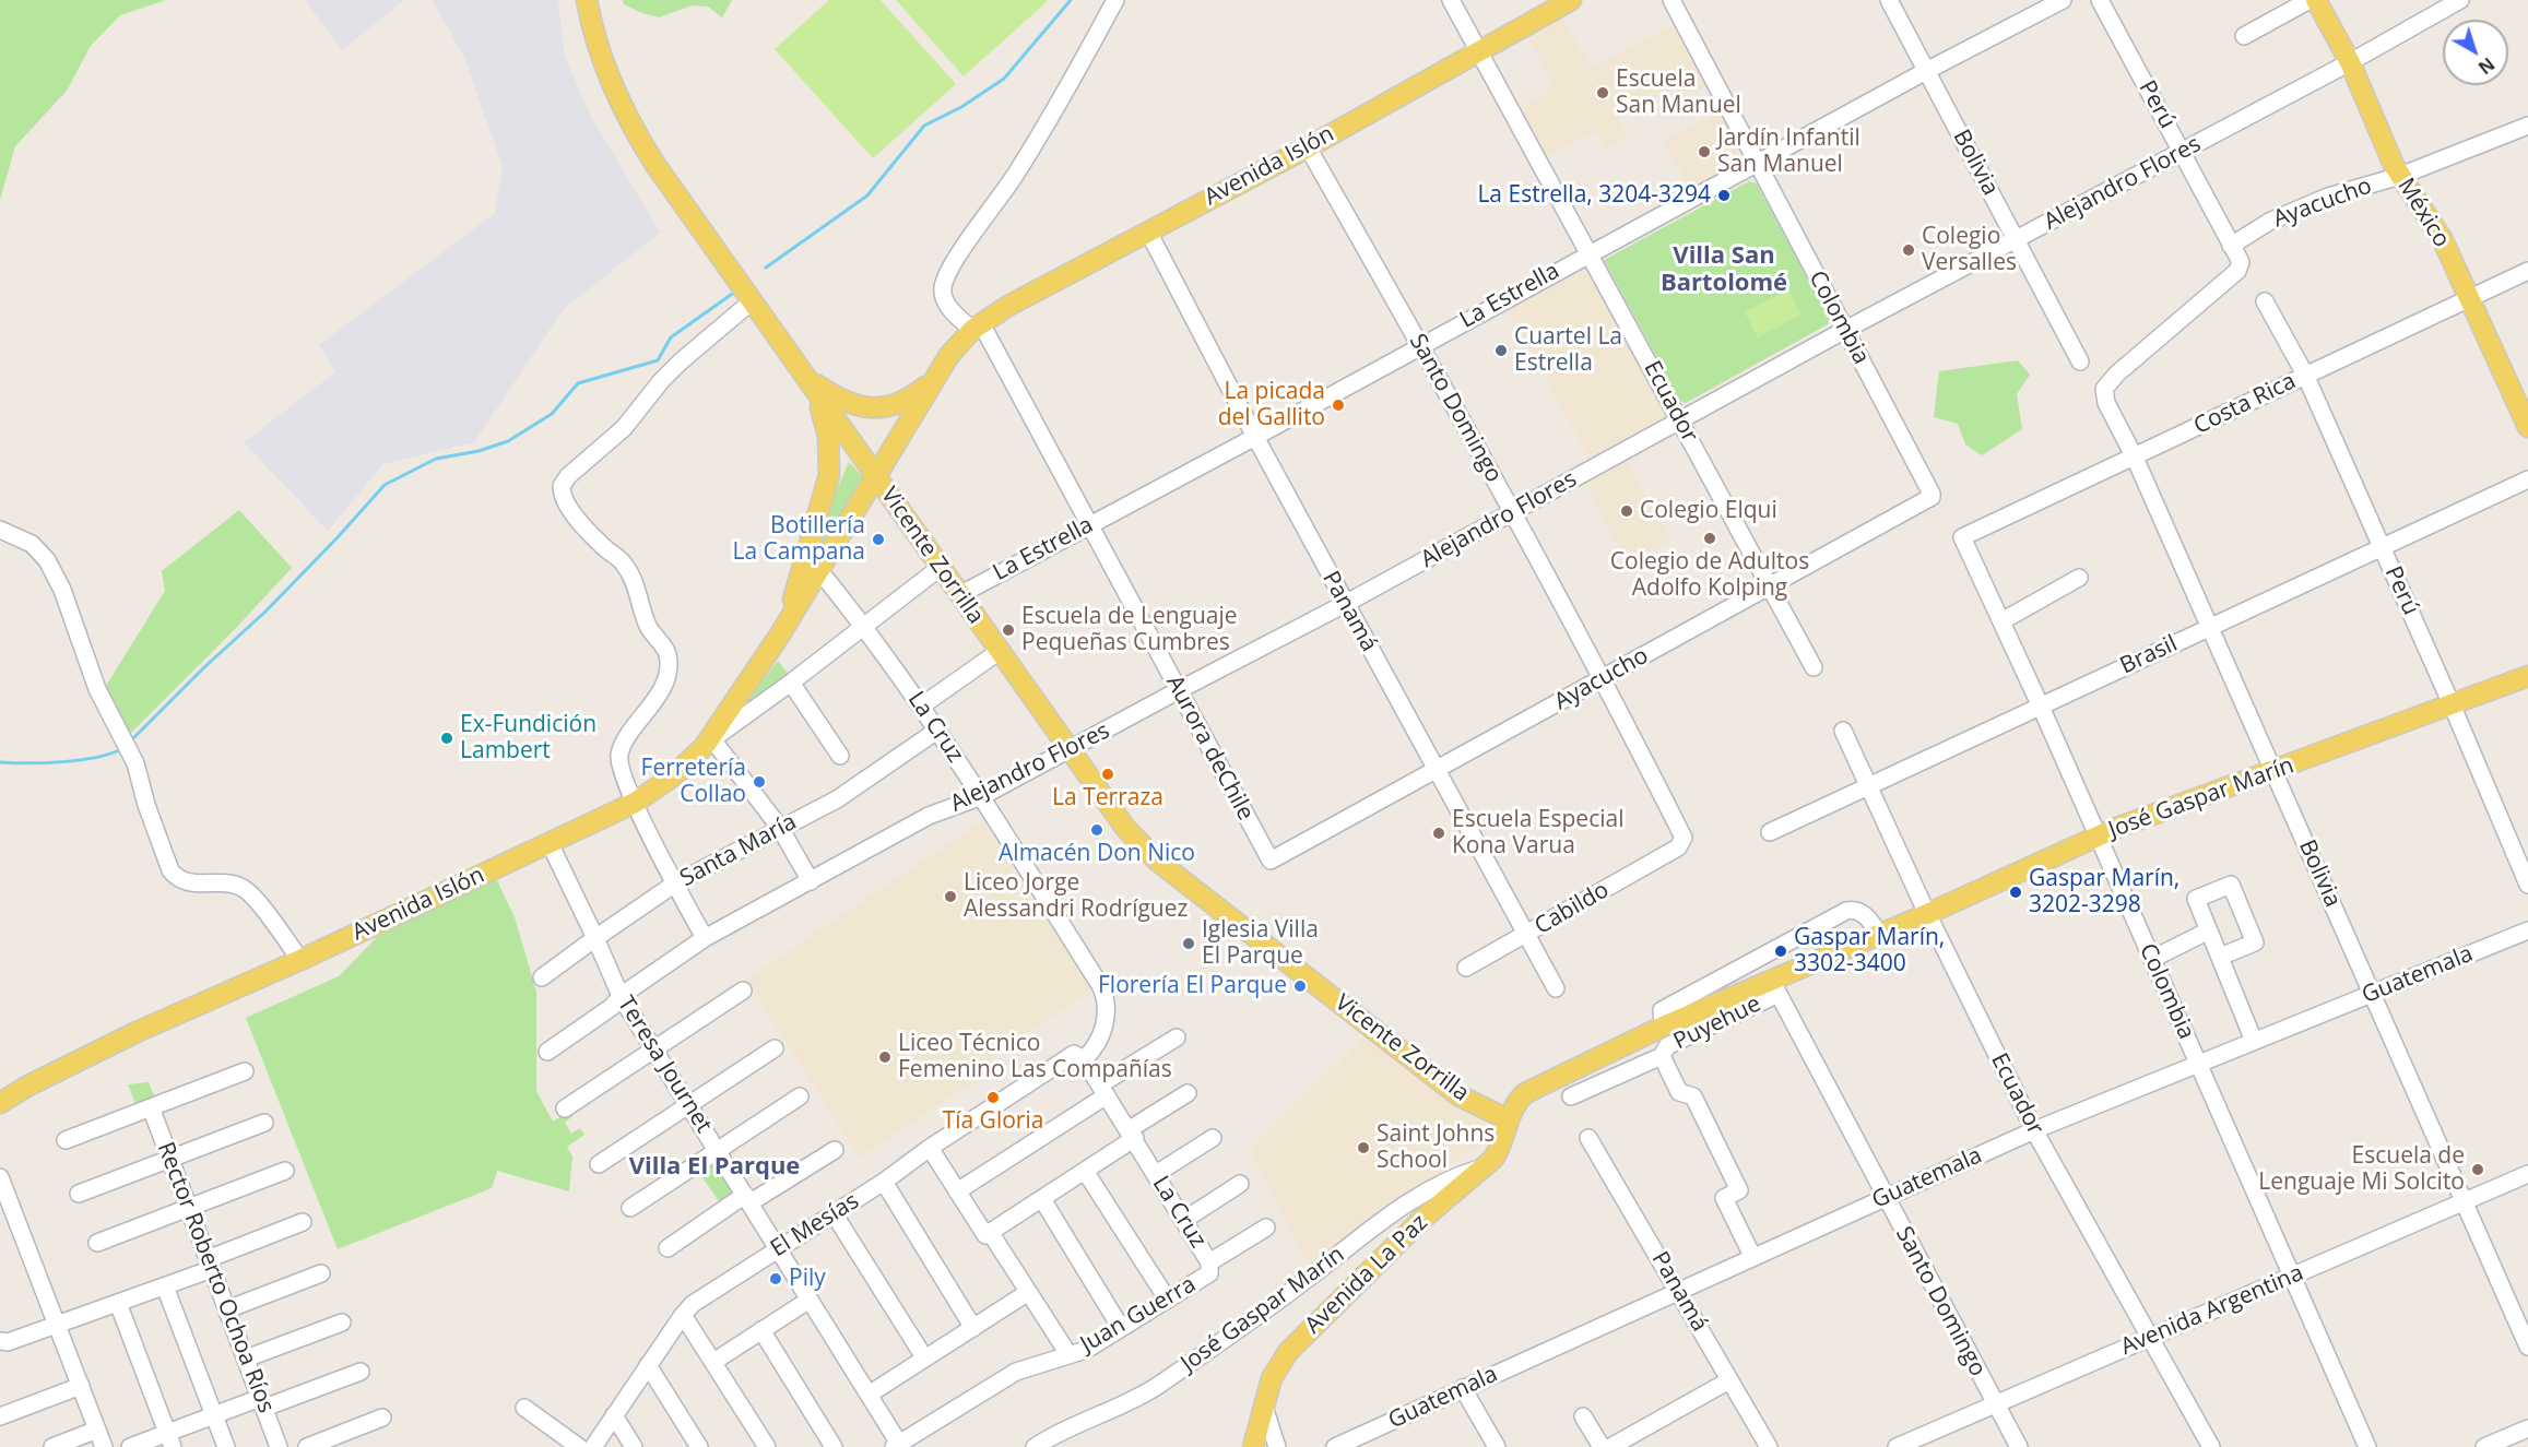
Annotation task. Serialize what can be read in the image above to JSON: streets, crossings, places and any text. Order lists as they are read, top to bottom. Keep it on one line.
{"streets":{"main road":["Avenida Islón","México","Vicente Zorrilla","José Gaspar Marín","Avenida La Paz"],"street":["Perú","Bolivia","Alejandro Flores","Ayacucho","La Estrella","Colombia","Ecuador","Costa Rica","Santo Domingo","Panamá","Brasil","La Cruz","Aurora deChile","Santa María","Cabildo","Guatemala","Puyehue","Teresa Journet","El Mesías","Rector Roberto Ochoa Ríos","Avenida Argentina","Juan Guerra"]},"crossings":[["Perú","Bolivia"],["Perú","Alejandro Flores"],["Perú","Ayacucho"],["Perú","Costa Rica"],["Perú","Brasil"],["Perú","José Gaspar Marín"],["Bolivia","Alejandro Flores"],["Bolivia","Ayacucho"],["Bolivia","La Estrella"],["Bolivia","Costa Rica"],["Bolivia","Brasil"],["Bolivia","José Gaspar Marín"],["Bolivia","Guatemala"],["Bolivia","Avenida Argentina"],["Avenida Islón","Ecuador"],["Avenida Islón","Santo Domingo"],["Avenida Islón","Vicente Zorrilla"],["Avenida Islón","Panamá"],["Avenida Islón","La Cruz"],["Avenida Islón","Aurora deChile"],["Avenida Islón","Teresa Journet"],["Alejandro Flores","México"],["Alejandro Flores","Colombia"],["Alejandro Flores","Ecuador"],["Alejandro Flores","Santo Domingo"],["Alejandro Flores","Vicente Zorrilla"],["Alejandro Flores","Panamá"],["Alejandro Flores","La Cruz"],["Alejandro Flores","Aurora deChile"],["Alejandro Flores","Teresa Journet"],["Ayacucho","México"],["Ayacucho","Colombia"],["Ayacucho","Ecuador"],["Ayacucho","Santo Domingo"],["Ayacucho","Panamá"],["Ayacucho","Aurora deChile"],["México","Costa Rica"],["La Estrella","Colombia"],["La Estrella","Ecuador"],["La Estrella","Santo Domingo"],["La Estrella","Vicente Zorrilla"],["La Estrella","Panamá"],["La Estrella","Aurora deChile"],["Colombia","Costa Rica"],["Colombia","Brasil"],["Colombia","José Gaspar Marín"],["Colombia","Guatemala"],["Colombia","Avenida Argentina"],["Ecuador","Brasil"],["Ecuador","José Gaspar Marín"],["Ecuador","Guatemala"],["Ecuador","Avenida Argentina"],["Santo Domingo","José Gaspar Marín"],["Santo Domingo","Cabildo"],["Santo Domingo","Guatemala"],["Santo Domingo","Puyehue"],["Santo Domingo","Avenida Argentina"],["Vicente Zorrilla","José Gaspar Marín"],["Vicente Zorrilla","Avenida La Paz"],["Panamá","Cabildo"],["Panamá","Guatemala"],["La Cruz","Santa María"],["La Cruz","El Mesías"],["La Cruz","Juan Guerra"],["José Gaspar Marín","Puyehue"],["José Gaspar Marín","Avenida La Paz"],["Santa María","Teresa Journet"],["Guatemala","Puyehue"],["Teresa Journet","El Mesías"],["Teresa Journet","Juan Guerra"]],"districts":["Villa San Bartolomé","Villa El Parque"],"places":["Escuela San Manuel","Jardín Infantil San Manuel","La Estrella, 3204-3294","Colegio Versalles","Cuartel La Estrella","La picada del Gallito","Colegio Elqui","Colegio de Adultos Adolfo Kolping","Botillería La Campana","Escuela de Lenguaje Pequeñas Cumbres","Ex-Fundición Lambert","La Terraza","Ferretería Collao","Almacén Don Nico","Escuela Especial Kona Varua","Gaspar Marín, 3202-3298","Liceo Jorge Alessandri Rodríguez","Iglesia Villa El Parque","Gaspar Marín, 3302-3400","Florería El Parque","Liceo Técnico Femenino Las Compañías","Tía Gloria","Saint Johns School","Escuela de Lenguaje Mi Solcito","Pily"],"north":"bottom right"}
